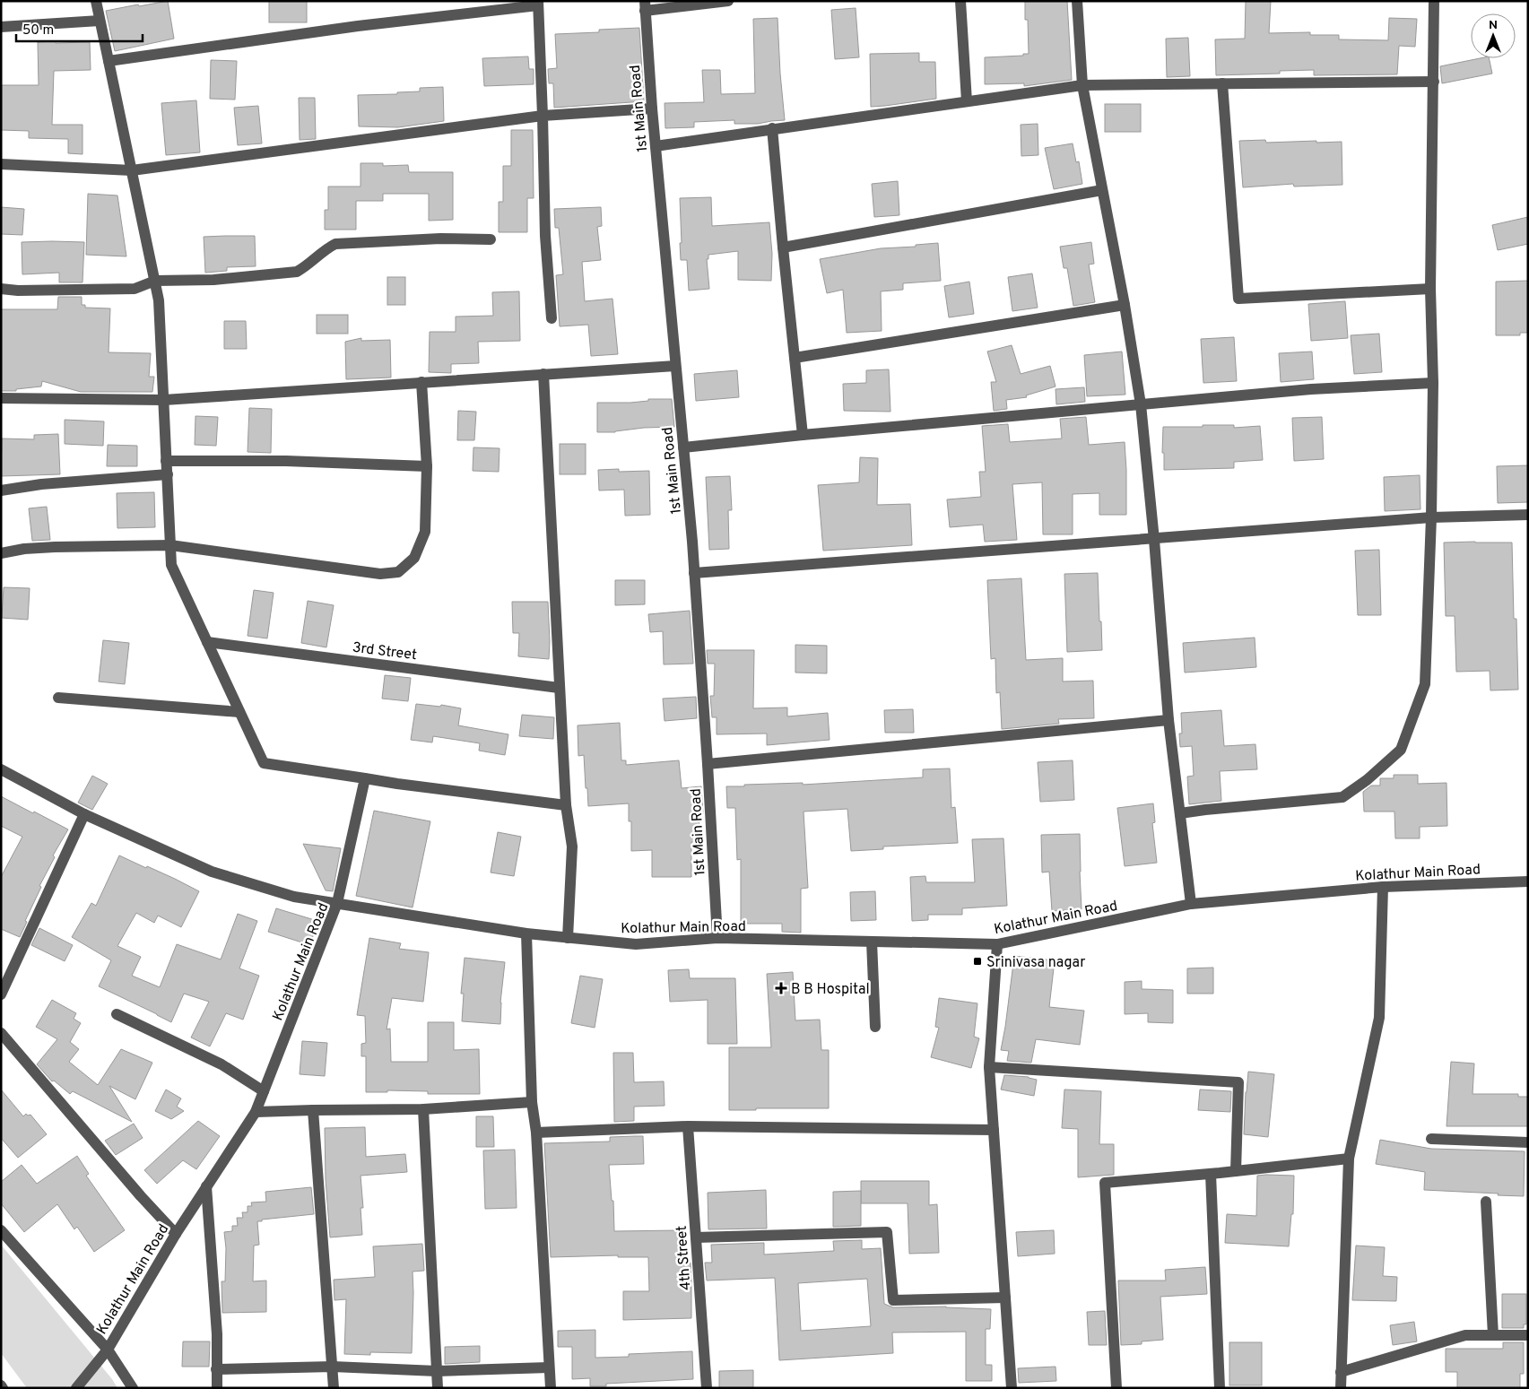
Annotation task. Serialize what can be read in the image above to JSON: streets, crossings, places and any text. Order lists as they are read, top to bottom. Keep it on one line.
{"streets":{"street":["1st Main Road","3rd Street","Kolathur Main Road","4th Street"]},"crossings":[["1st Main Road","Kolathur Main Road"]],"places":{"transit":["Srinivasa nagar"],"health":["B B Hospital"]},"scale_bar":"50 m","north":"top"}
